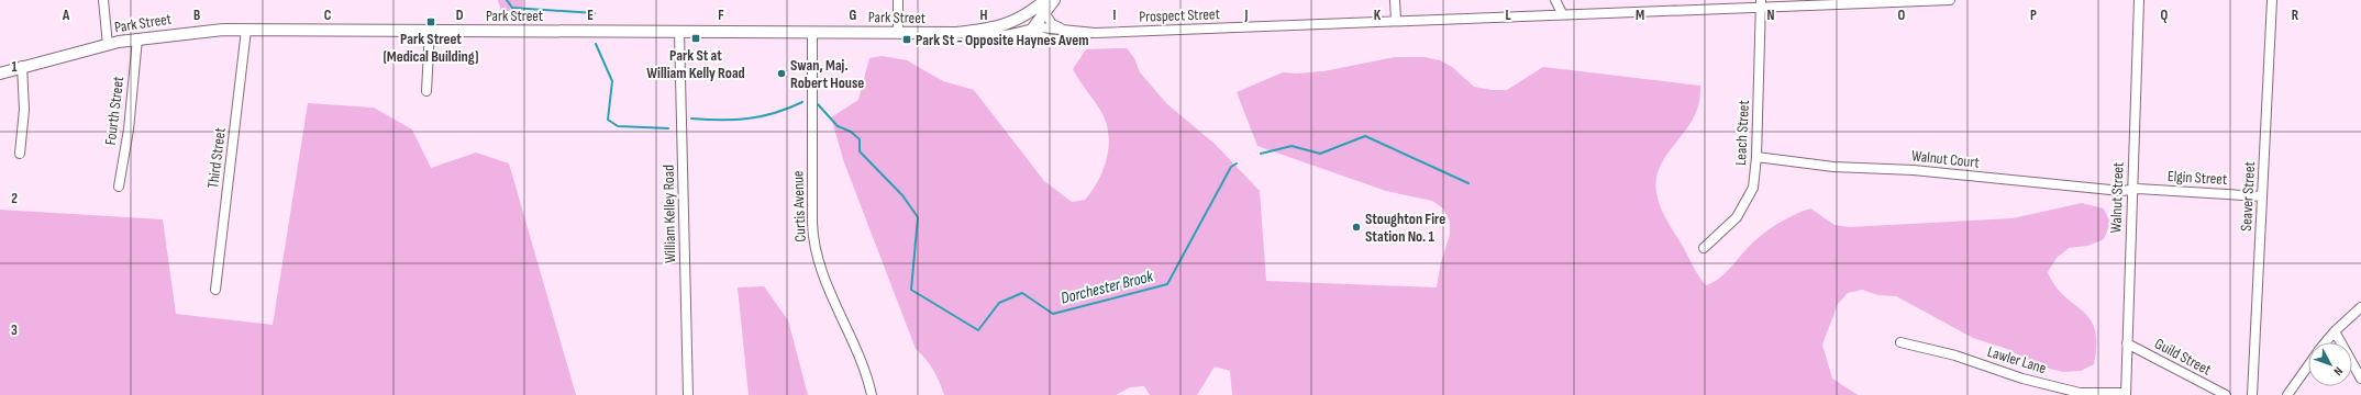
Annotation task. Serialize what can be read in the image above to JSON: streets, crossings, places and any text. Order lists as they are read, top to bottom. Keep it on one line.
{"streets":{"main road":["Park Street"],"street":["Prospect Street","Fourth Street","Leach Street","Third Street","Walnut Court","Elgin Street","Seaver Street","Walnut Street","Curtis Avenue","William Kelley Road","Guild Street","Lawler Lane"]},"crossings":[["Park Street","Prospect Street"],["Park Street","Fourth Street"],["Park Street","Third Street"],["Park Street","Curtis Avenue"],["Park Street","William Kelley Road"],["Prospect Street","Leach Street"],["Leach Street","Walnut Court"],["Walnut Court","Elgin Street"],["Walnut Court","Walnut Street"],["Elgin Street","Seaver Street"],["Elgin Street","Walnut Street"],["Walnut Street","Guild Street"],["Walnut Street","Lawler Lane"]],"water":["Dorchester Brook"],"places":{"transit":["Park Street (Medical Building)","Park St at William Kelly Road","Park St - Opposite Haynes Avem"],"other":["Swan, Maj. Robert House","Stoughton Fire Station No. 1"]},"north":"bottom right","grid":{"columns":["A","B","C","D","E","F","G","H","I","J","K","L","M","N","O","P","Q","R"],"rows":["1","2","3"]}}
